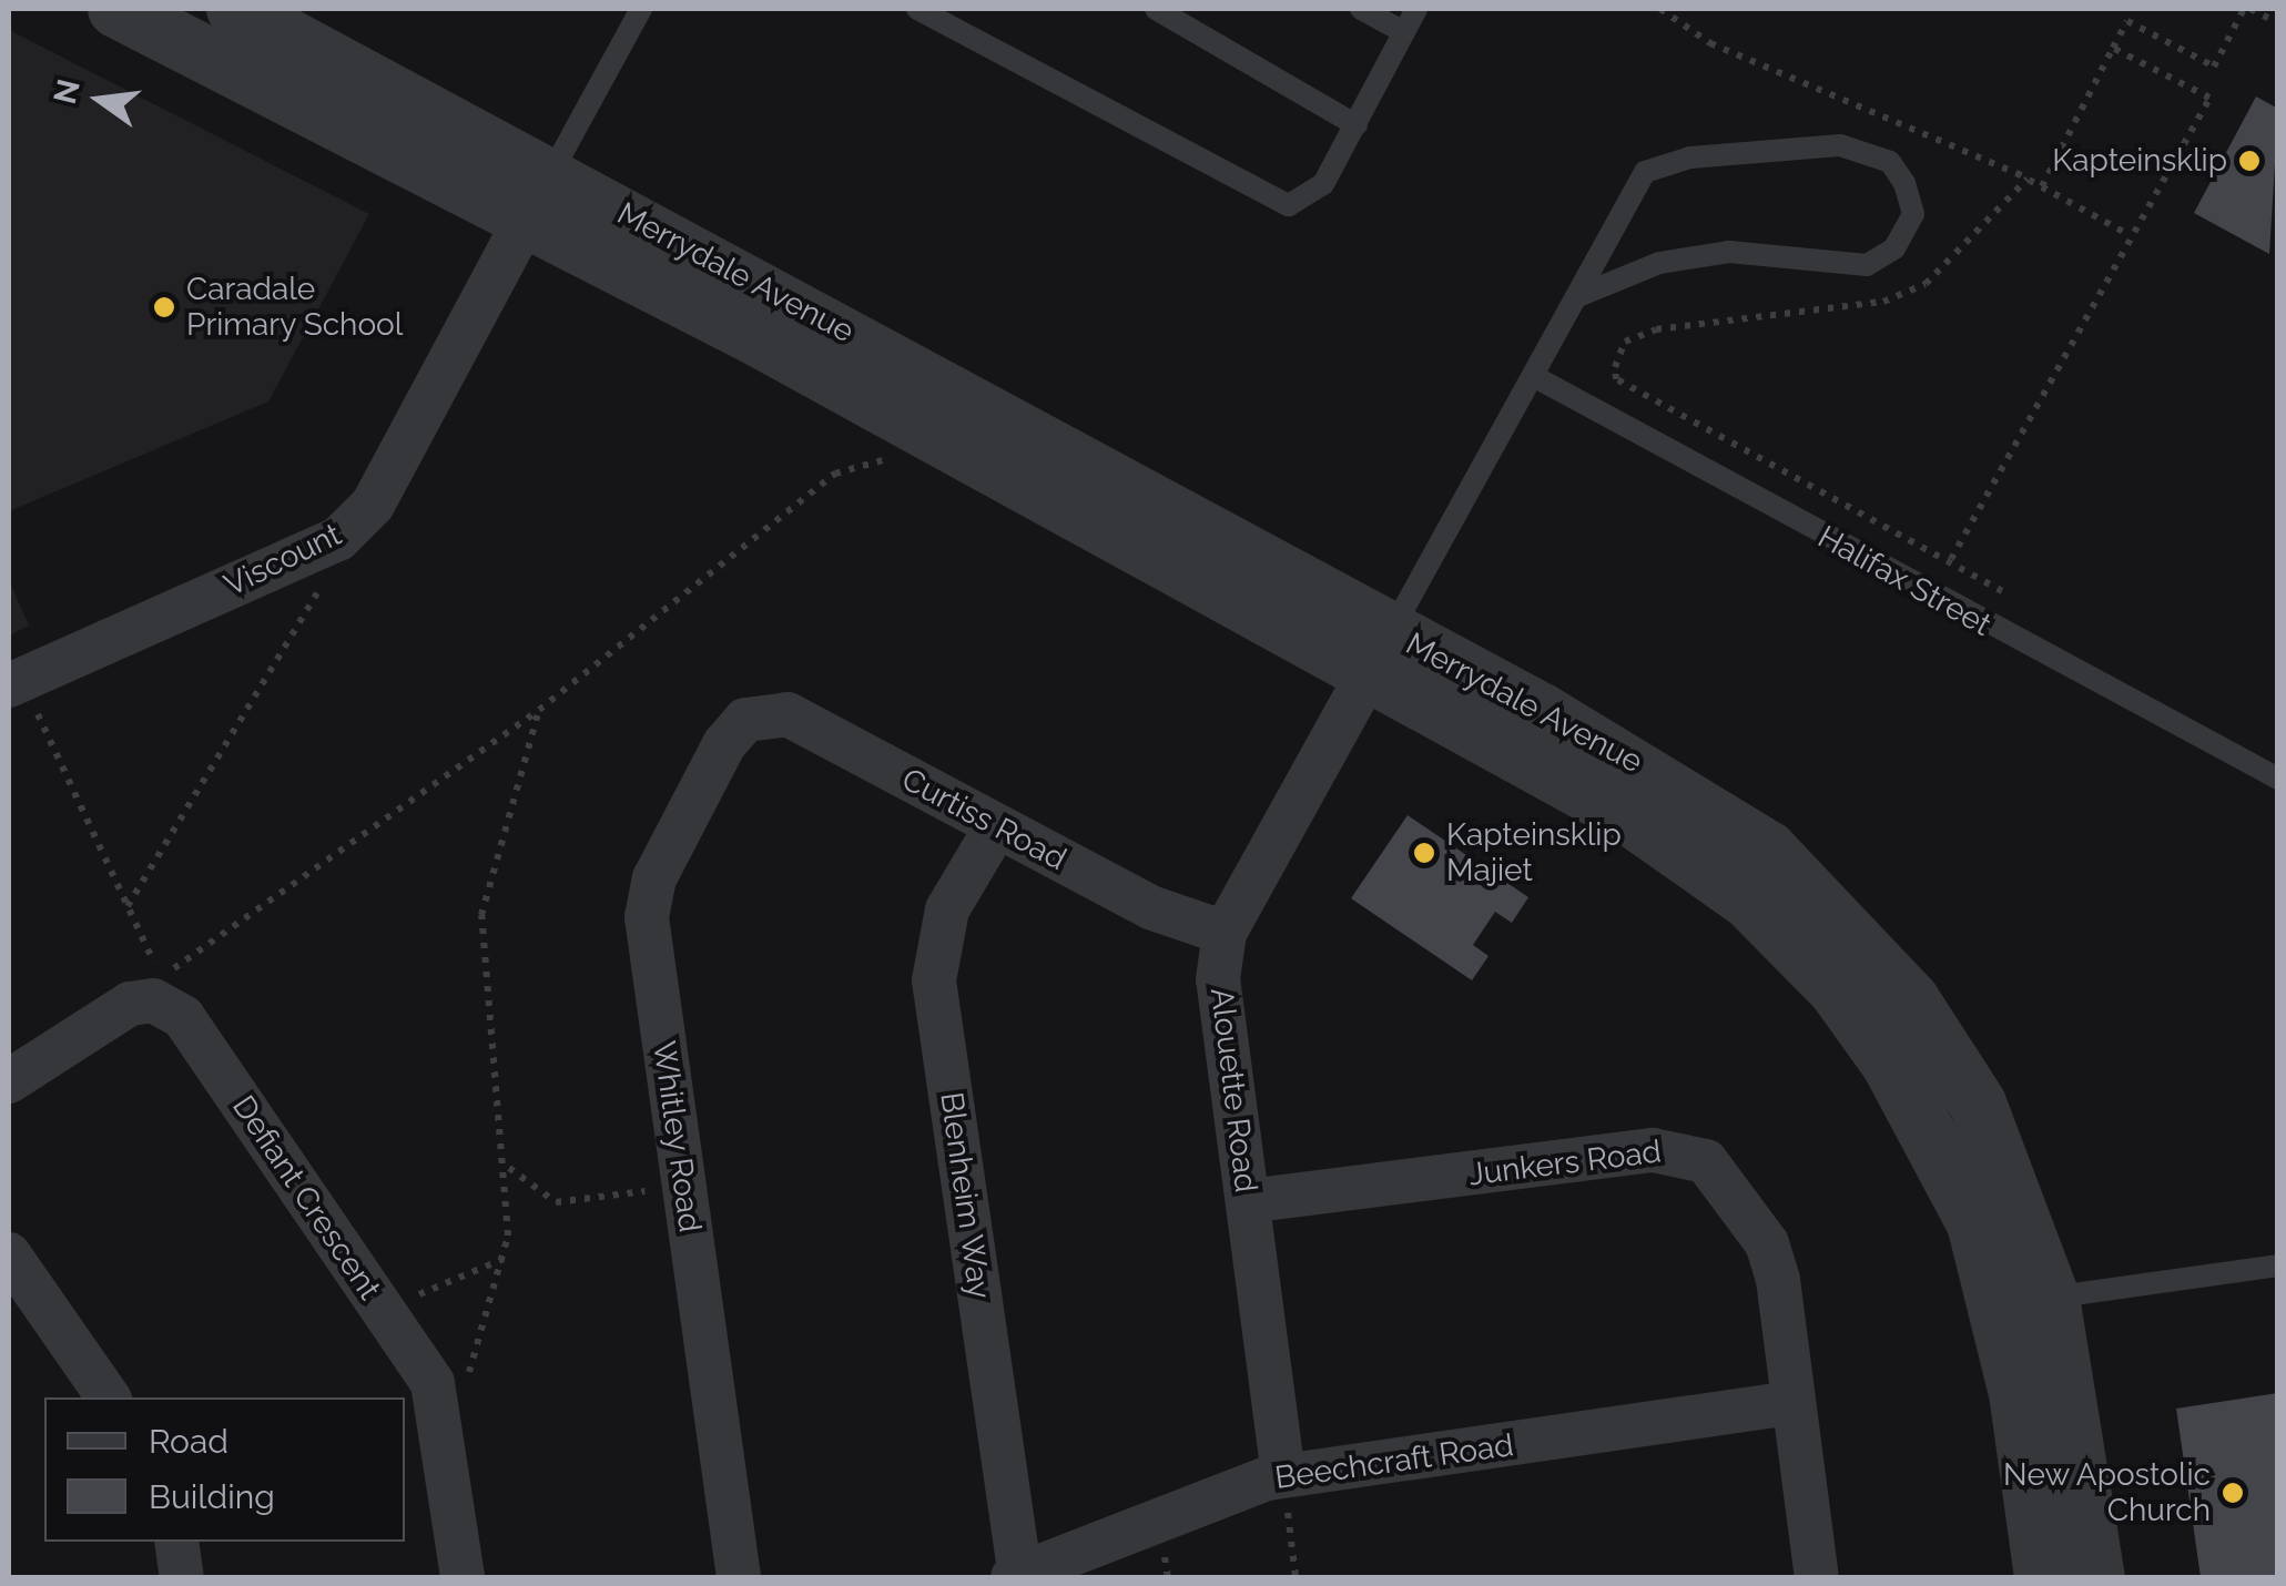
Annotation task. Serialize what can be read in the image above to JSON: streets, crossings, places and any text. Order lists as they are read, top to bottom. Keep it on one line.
{"streets":{"street":["Merrydale Avenue","Viscount","Curtiss Road","Alouette Road","Whitley Road","Junkers Road","Blenheim Way","Defiant Crescent","Beechcraft Road"],"lane":["Halifax Street"]},"crossings":[["Merrydale Avenue","Viscount"],["Merrydale Avenue","Alouette Road"],["Curtiss Road","Alouette Road"],["Curtiss Road","Whitley Road"],["Curtiss Road","Blenheim Way"],["Alouette Road","Junkers Road"],["Alouette Road","Beechcraft Road"],["Junkers Road","Beechcraft Road"],["Blenheim Way","Beechcraft Road"]],"places":["Kapteinsklip","Caradale Primary School","Kapteinsklip Majiet","New Apostolic Church"],"legend":["Road","Building"],"north":"left"}
